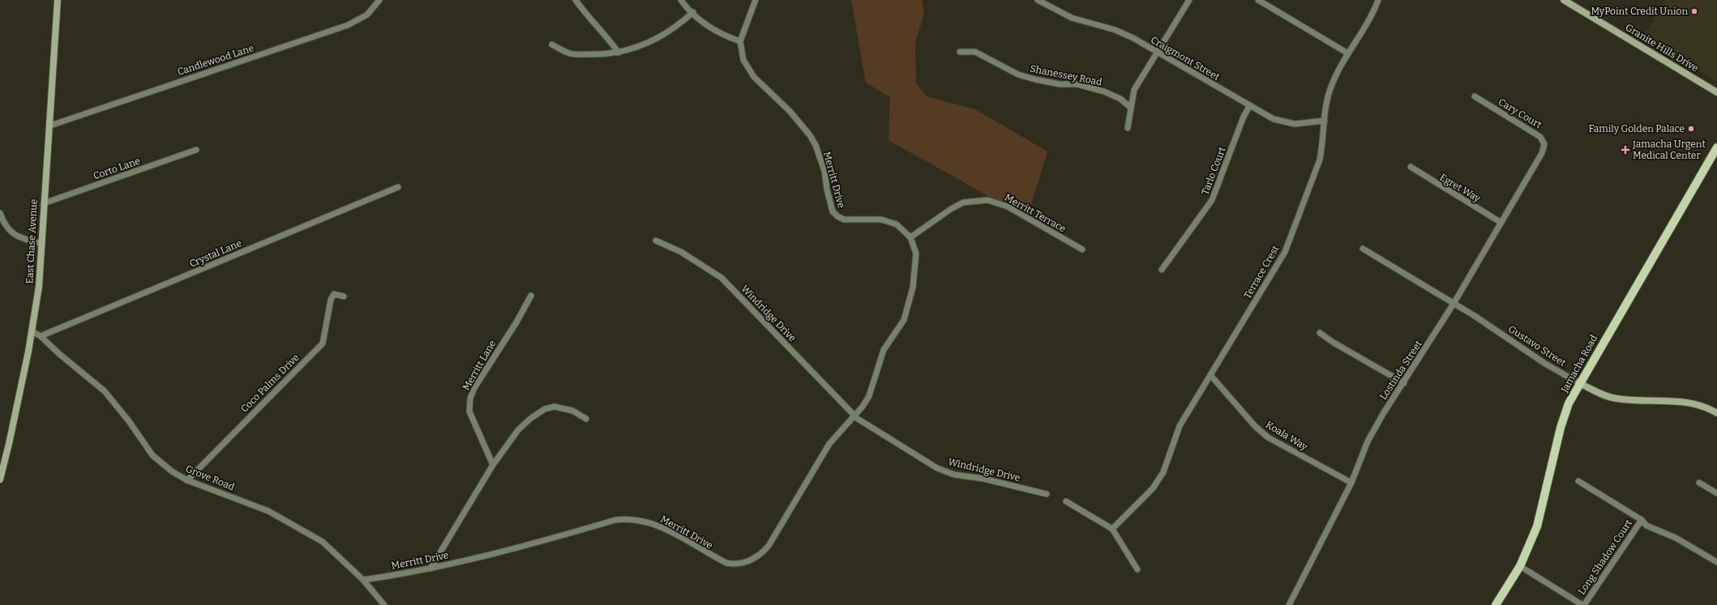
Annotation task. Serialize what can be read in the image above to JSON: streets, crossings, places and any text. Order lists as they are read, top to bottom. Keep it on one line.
{"streets":{"main road":["Granite Hills Drive","East Chase Avenue","Gustavo Street","Jamacha Road"],"street":["Craigmont Street","Candlewood Lane","Shanessey Road","Cary Court","Corto Lane","Tarlo Court","Merritt Drive","Egret Way","Merritt Terrace","Crystal Lane","Terrace Crest","Windridge Drive","Merritt Lane","Lostinda Street","Coco Palms Drive","Koala Way","Grove Road","Long Shadow Court"]},"crossings":[["Craigmont Street","Tarlo Court"],["Craigmont Street","Terrace Crest"],["Candlewood Lane","East Chase Avenue"],["Cary Court","Lostinda Street"],["Corto Lane","East Chase Avenue"],["Merritt Drive","Merritt Terrace"],["Merritt Drive","Windridge Drive"],["Merritt Drive","Grove Road"],["Egret Way","Lostinda Street"],["East Chase Avenue","Grove Road"],["Crystal Lane","Grove Road"],["Terrace Crest","Koala Way"],["Gustavo Street","Jamacha Road"],["Gustavo Street","Lostinda Street"],["Lostinda Street","Koala Way"],["Coco Palms Drive","Grove Road"]],"places":{"other":["MyPoint Credit Union","Family Golden Palace"],"health":["Jamacha Urgent Medical Center"]}}
